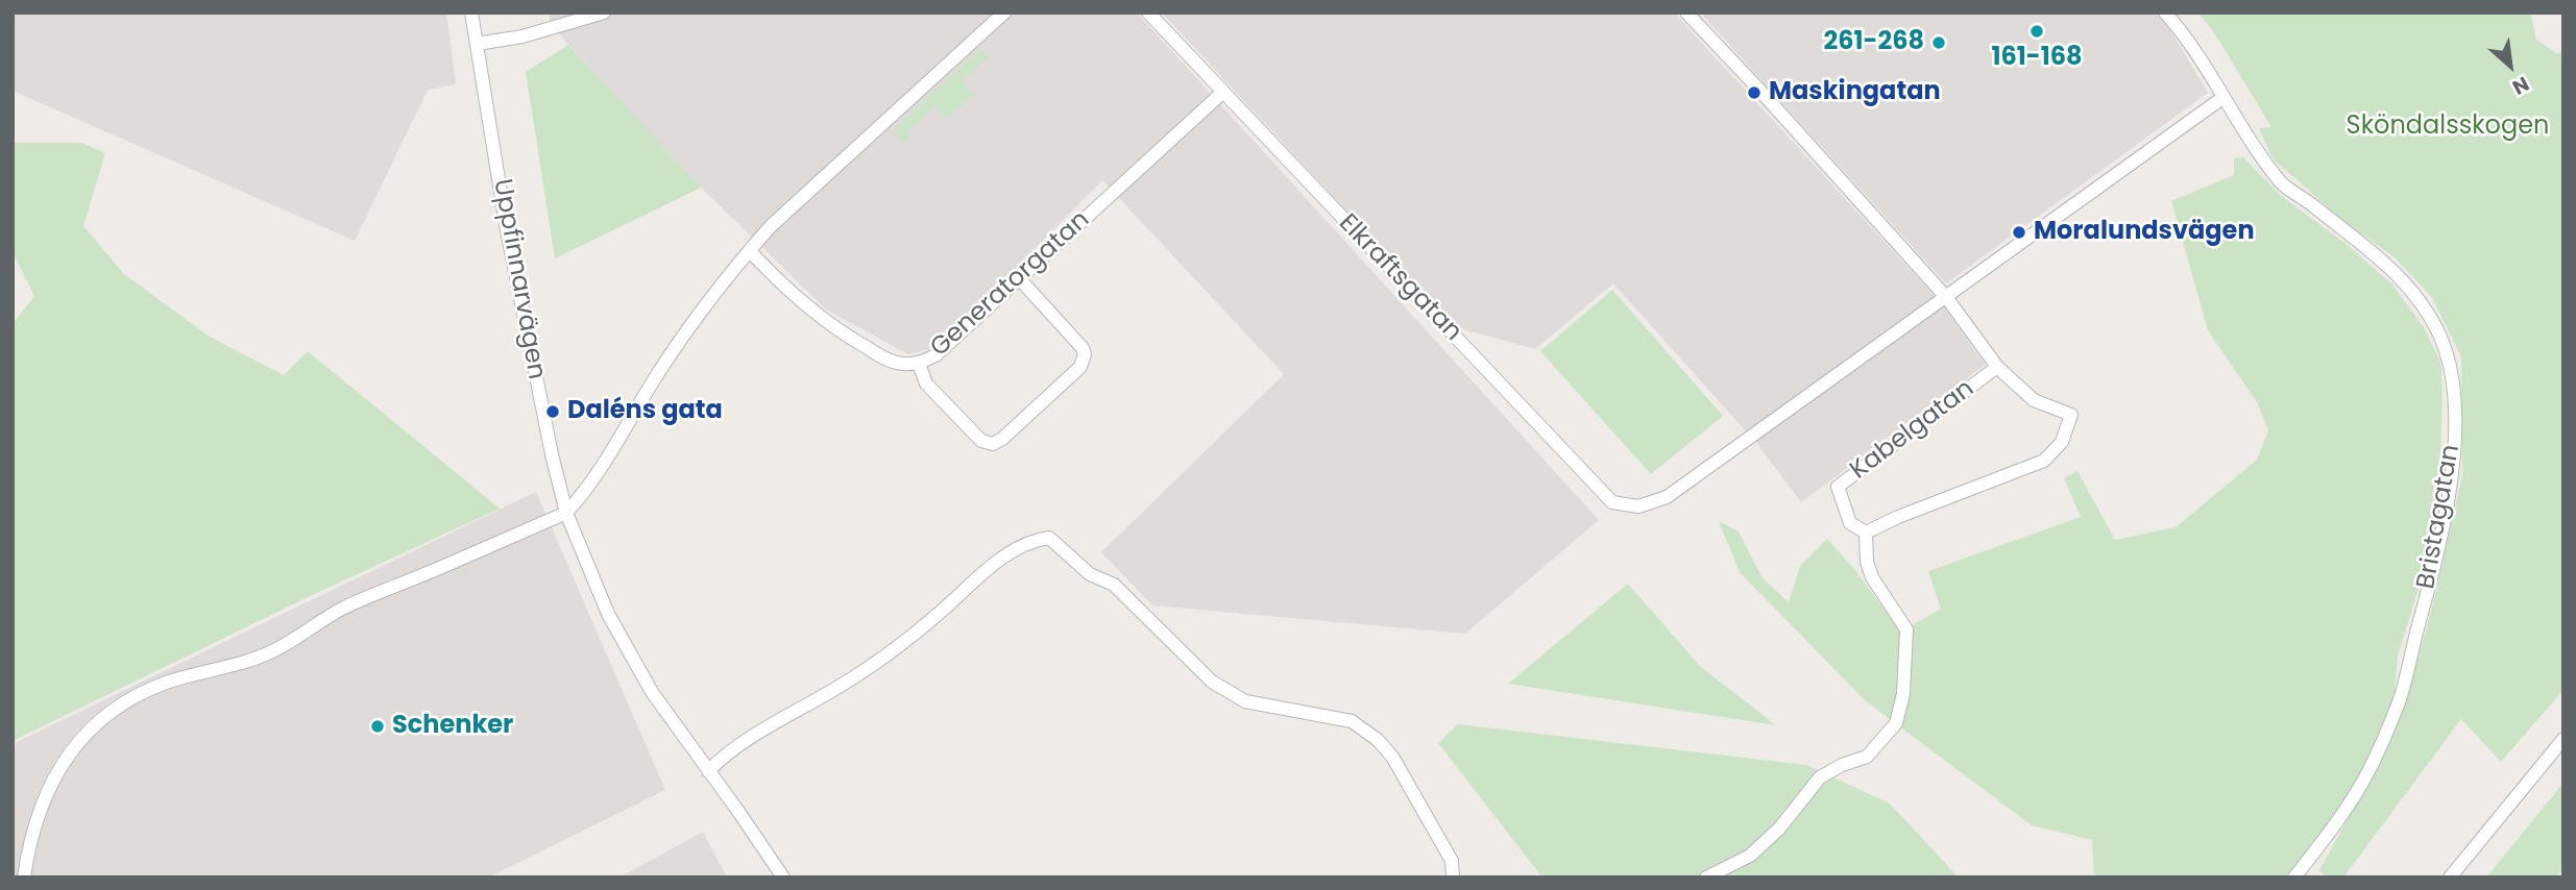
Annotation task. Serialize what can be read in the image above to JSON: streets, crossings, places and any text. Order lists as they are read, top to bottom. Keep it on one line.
{"streets":{"street":["Elkraftsgatan","Uppfinnarvägen","Generatorgatan","Kabelgatan","Bristagatan"]},"crossings":[["Elkraftsgatan","Generatorgatan"]],"parks":["Sköndalsskogen"],"places":["161-168","261-268","Maskingatan","Moralundsvägen","Daléns gata","Schenker"],"north":"bottom right"}
